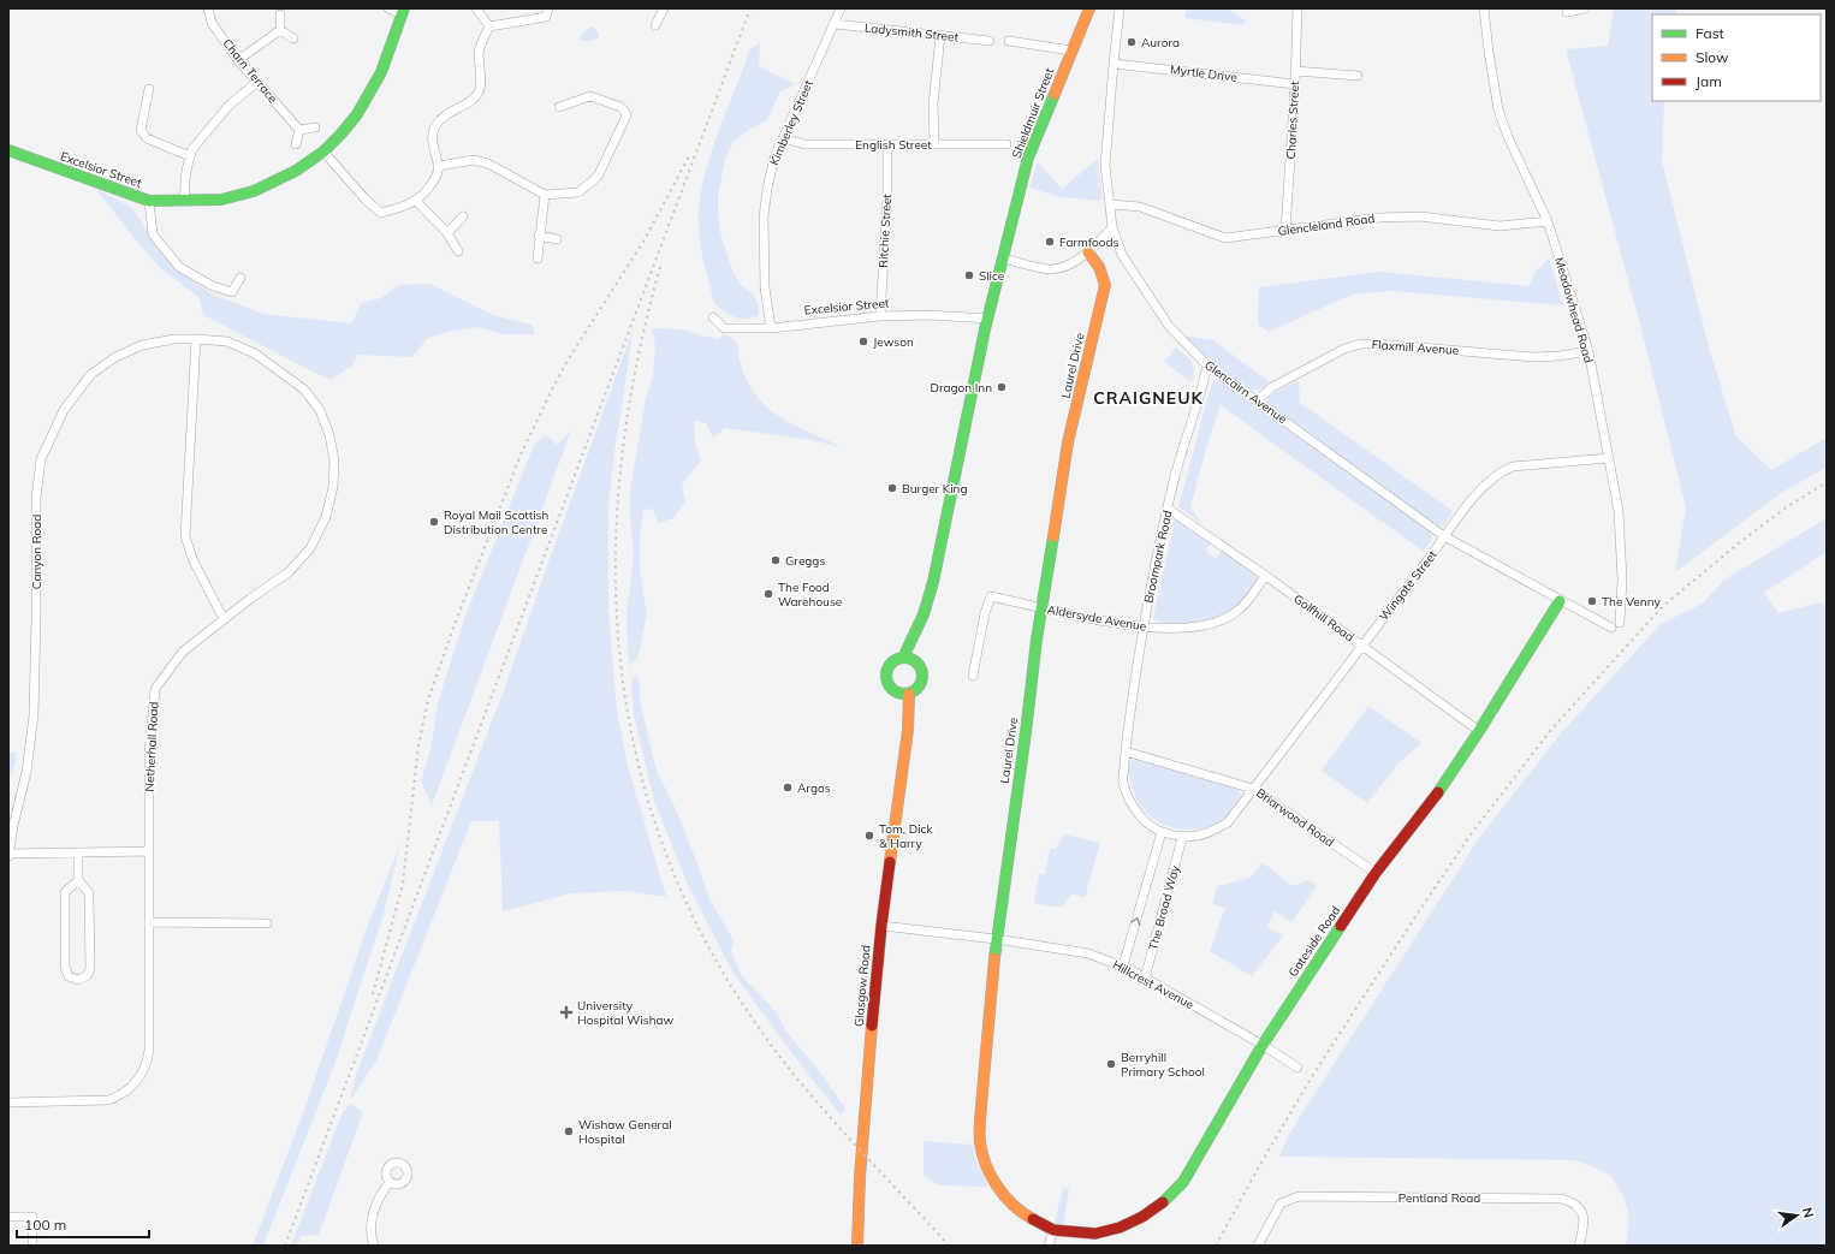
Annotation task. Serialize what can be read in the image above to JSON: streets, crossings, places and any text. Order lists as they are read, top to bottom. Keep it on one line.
{"streets":{"street":["Ladysmith Street","Charn Terrace","Myrtle Drive","Shieldmuir Street","Charles Street","Kimberley Street","English Street","Excelsior Street","Glencleland Road","Ritchie Street","Meadowhead Road","Flaxmill Avenue","Laurel Drive","Glencairn Avenue","Canyon Road","Broompark Road","Wingate Street","Aldersyde Avenue","Golfhill Road","Netherhall Road","Briarwood Road","The Broad Way","Gateside Road","Hillcrest Avenue","Glasgow Road","Pentland Road"]},"crossings":[["Ladysmith Street","Kimberley Street"],["Myrtle Drive","Charles Street"],["Myrtle Drive","Glencairn Avenue"],["Shieldmuir Street","Excelsior Street"],["Shieldmuir Street","Glasgow Road"],["Charles Street","Glencleland Road"],["Kimberley Street","English Street"],["Kimberley Street","Excelsior Street"],["English Street","Ritchie Street"],["Excelsior Street","Ritchie Street"],["Glencleland Road","Meadowhead Road"],["Glencleland Road","Glencairn Avenue"],["Meadowhead Road","Flaxmill Avenue"],["Meadowhead Road","Glencairn Avenue"],["Meadowhead Road","Wingate Street"],["Flaxmill Avenue","Glencairn Avenue"],["Laurel Drive","Aldersyde Avenue"],["Laurel Drive","Gateside Road"],["Laurel Drive","Hillcrest Avenue"],["Glencairn Avenue","Broompark Road"],["Glencairn Avenue","Wingate Street"],["Glencairn Avenue","Gateside Road"],["Canyon Road","Netherhall Road"],["Broompark Road","Aldersyde Avenue"],["Broompark Road","Golfhill Road"],["Broompark Road","Briarwood Road"],["Wingate Street","Golfhill Road"],["Wingate Street","Briarwood Road"],["Aldersyde Avenue","Golfhill Road"],["Golfhill Road","Gateside Road"],["Briarwood Road","Gateside Road"],["The Broad Way","Hillcrest Avenue"],["Gateside Road","Hillcrest Avenue"],["Hillcrest Avenue","Glasgow Road"]],"districts":["CRAIGNEUK"],"places":{"other":["Aurora","Farmfoods","Slice","Jewson","Dragon Inn","Burger King","Royal Mail Scottish Distribution Centre","Greggs","The Food Warehouse","The Venny","Argos","Tom, Dick & Harry","Berryhill Primary School","Wishaw General Hospital"],"health":["University Hospital Wishaw"]},"legend":["Fast","Slow","Jam"],"scale_bar":"100 m","north":"right"}
